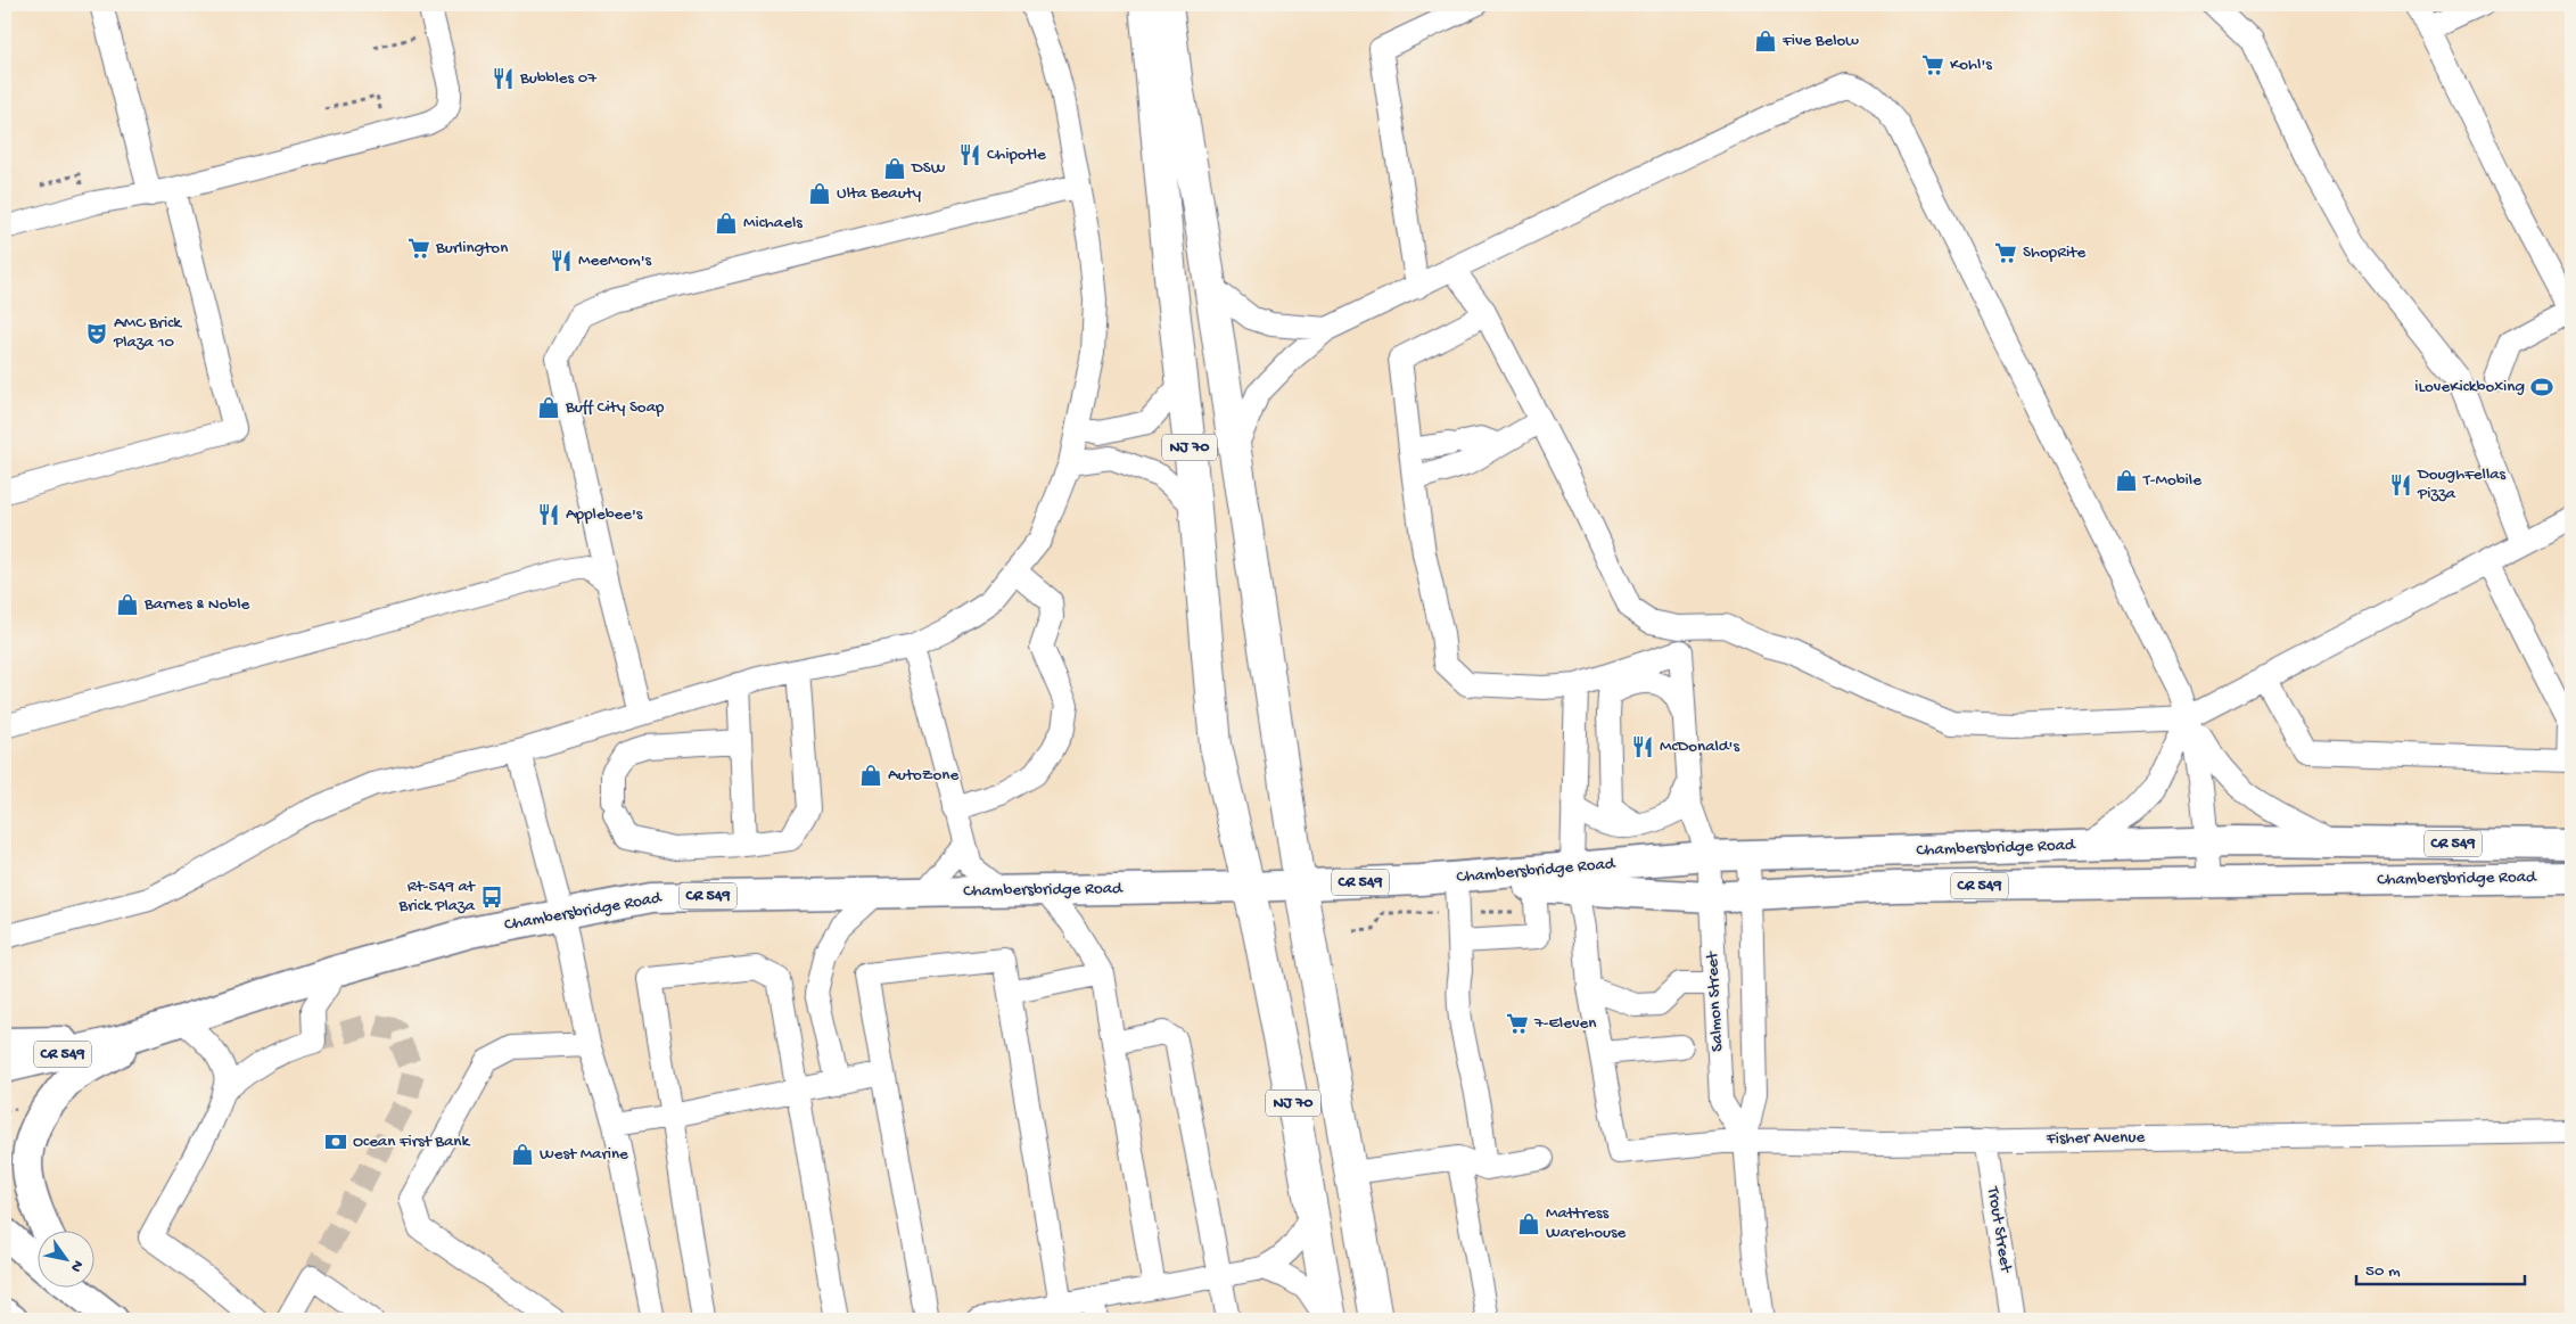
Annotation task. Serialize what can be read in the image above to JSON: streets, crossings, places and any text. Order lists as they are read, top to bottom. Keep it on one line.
{"streets":{"highway":["NJ 70"],"main road":["CR 549","Chambersbridge Road"],"street":["Salmon Street","Fisher Avenue","Trout Street"]},"crossings":[["NJ 70","Chambersbridge Road"],["CR 549","Chambersbridge Road"],["Chambersbridge Road","Salmon Street"],["Salmon Street","Fisher Avenue"],["Fisher Avenue","Trout Street"]],"places":{"shop":["Five Below","DSW","Ulta Beauty","Michaels","Buff City Soap","T-Mobile","Barnes & Noble","AutoZone","West Marine","Mattress Warehouse"],"supermarket":["Kohl's","Burlington","ShopRite","7-Eleven"],"restaurant":["Bubbles 07","Chipotle","MeeMom's","DoughFellas Pizza","Applebee's","McDonald's"],"theatre":["AMC Brick Plaza 10"],"sports":["iLoveKickboxing"],"bus stop":["Rt-549 at Brick Plaza"],"bank":["Ocean First Bank"]},"scale_bar":"50 m","north":"bottom right"}
